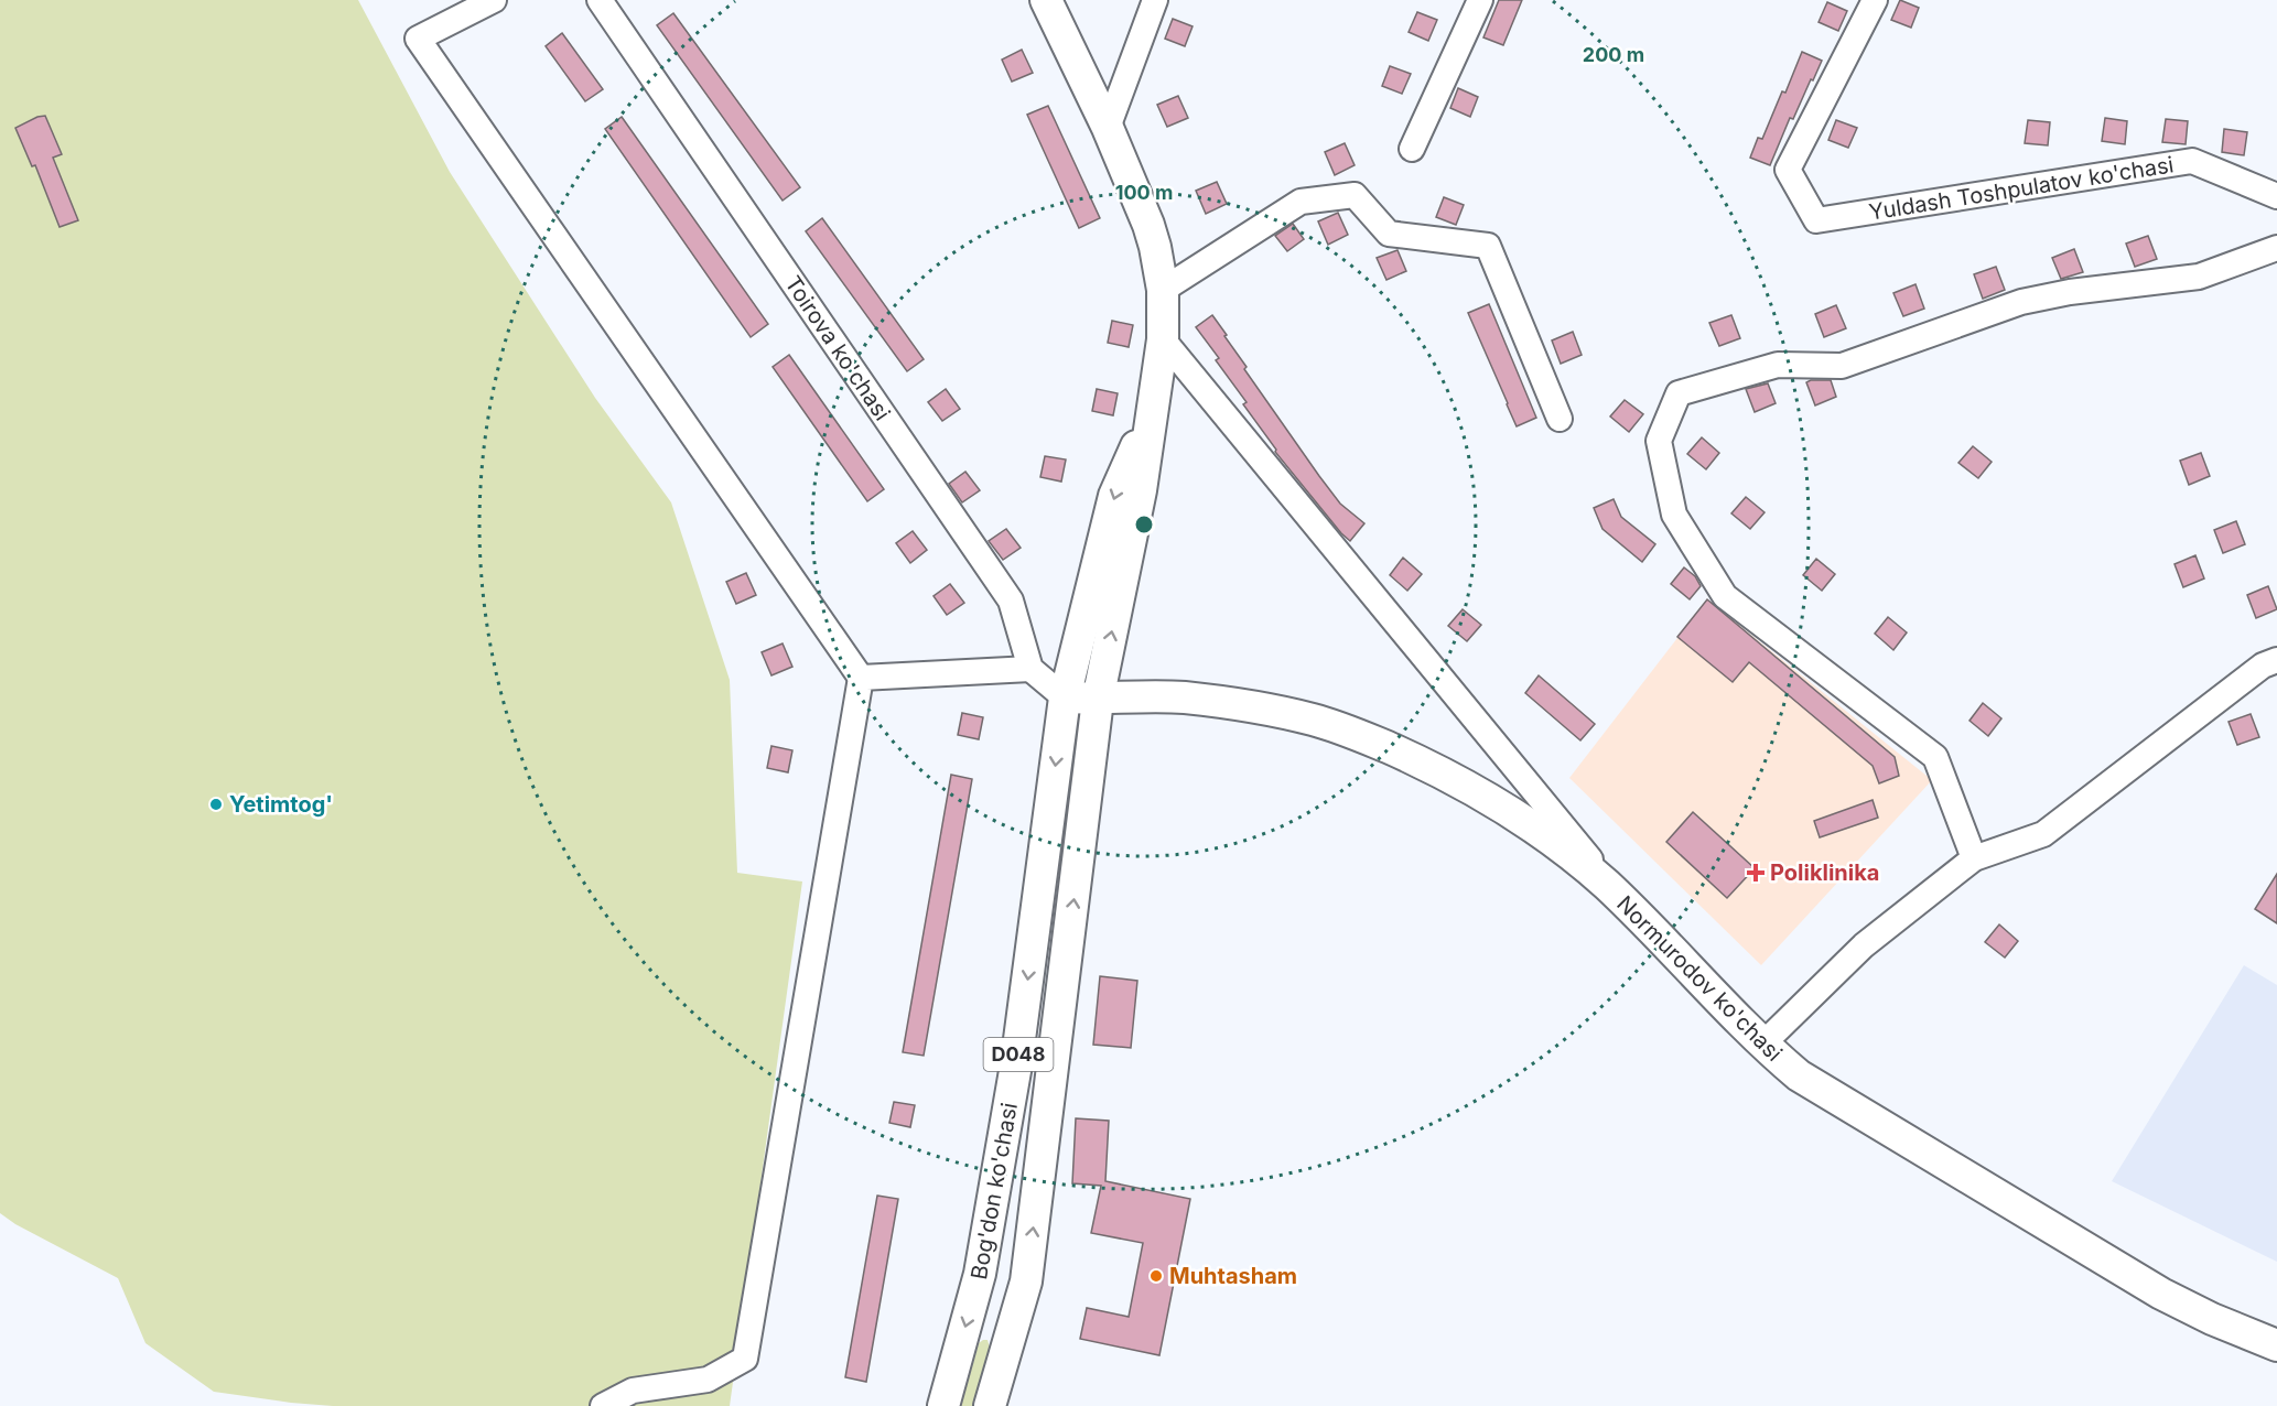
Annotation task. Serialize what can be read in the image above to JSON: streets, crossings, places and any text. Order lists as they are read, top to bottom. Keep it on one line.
{"streets":{"main road":["Normurodov ko'chasi","D048","Bog'don ko'chasi"],"street":["Yuldash Toshpulatov ko'chasi","Toirova ko'chasi"]},"crossings":[["Normurodov ko'chasi","D048"],["Normurodov ko'chasi","Bog'don ko'chasi"],["D048","Bog'don ko'chasi"]],"places":{"other":["Yetimtog'","Muhtasham"],"health":["Poliklinika"]},"rings":["200 m","100 m"]}
